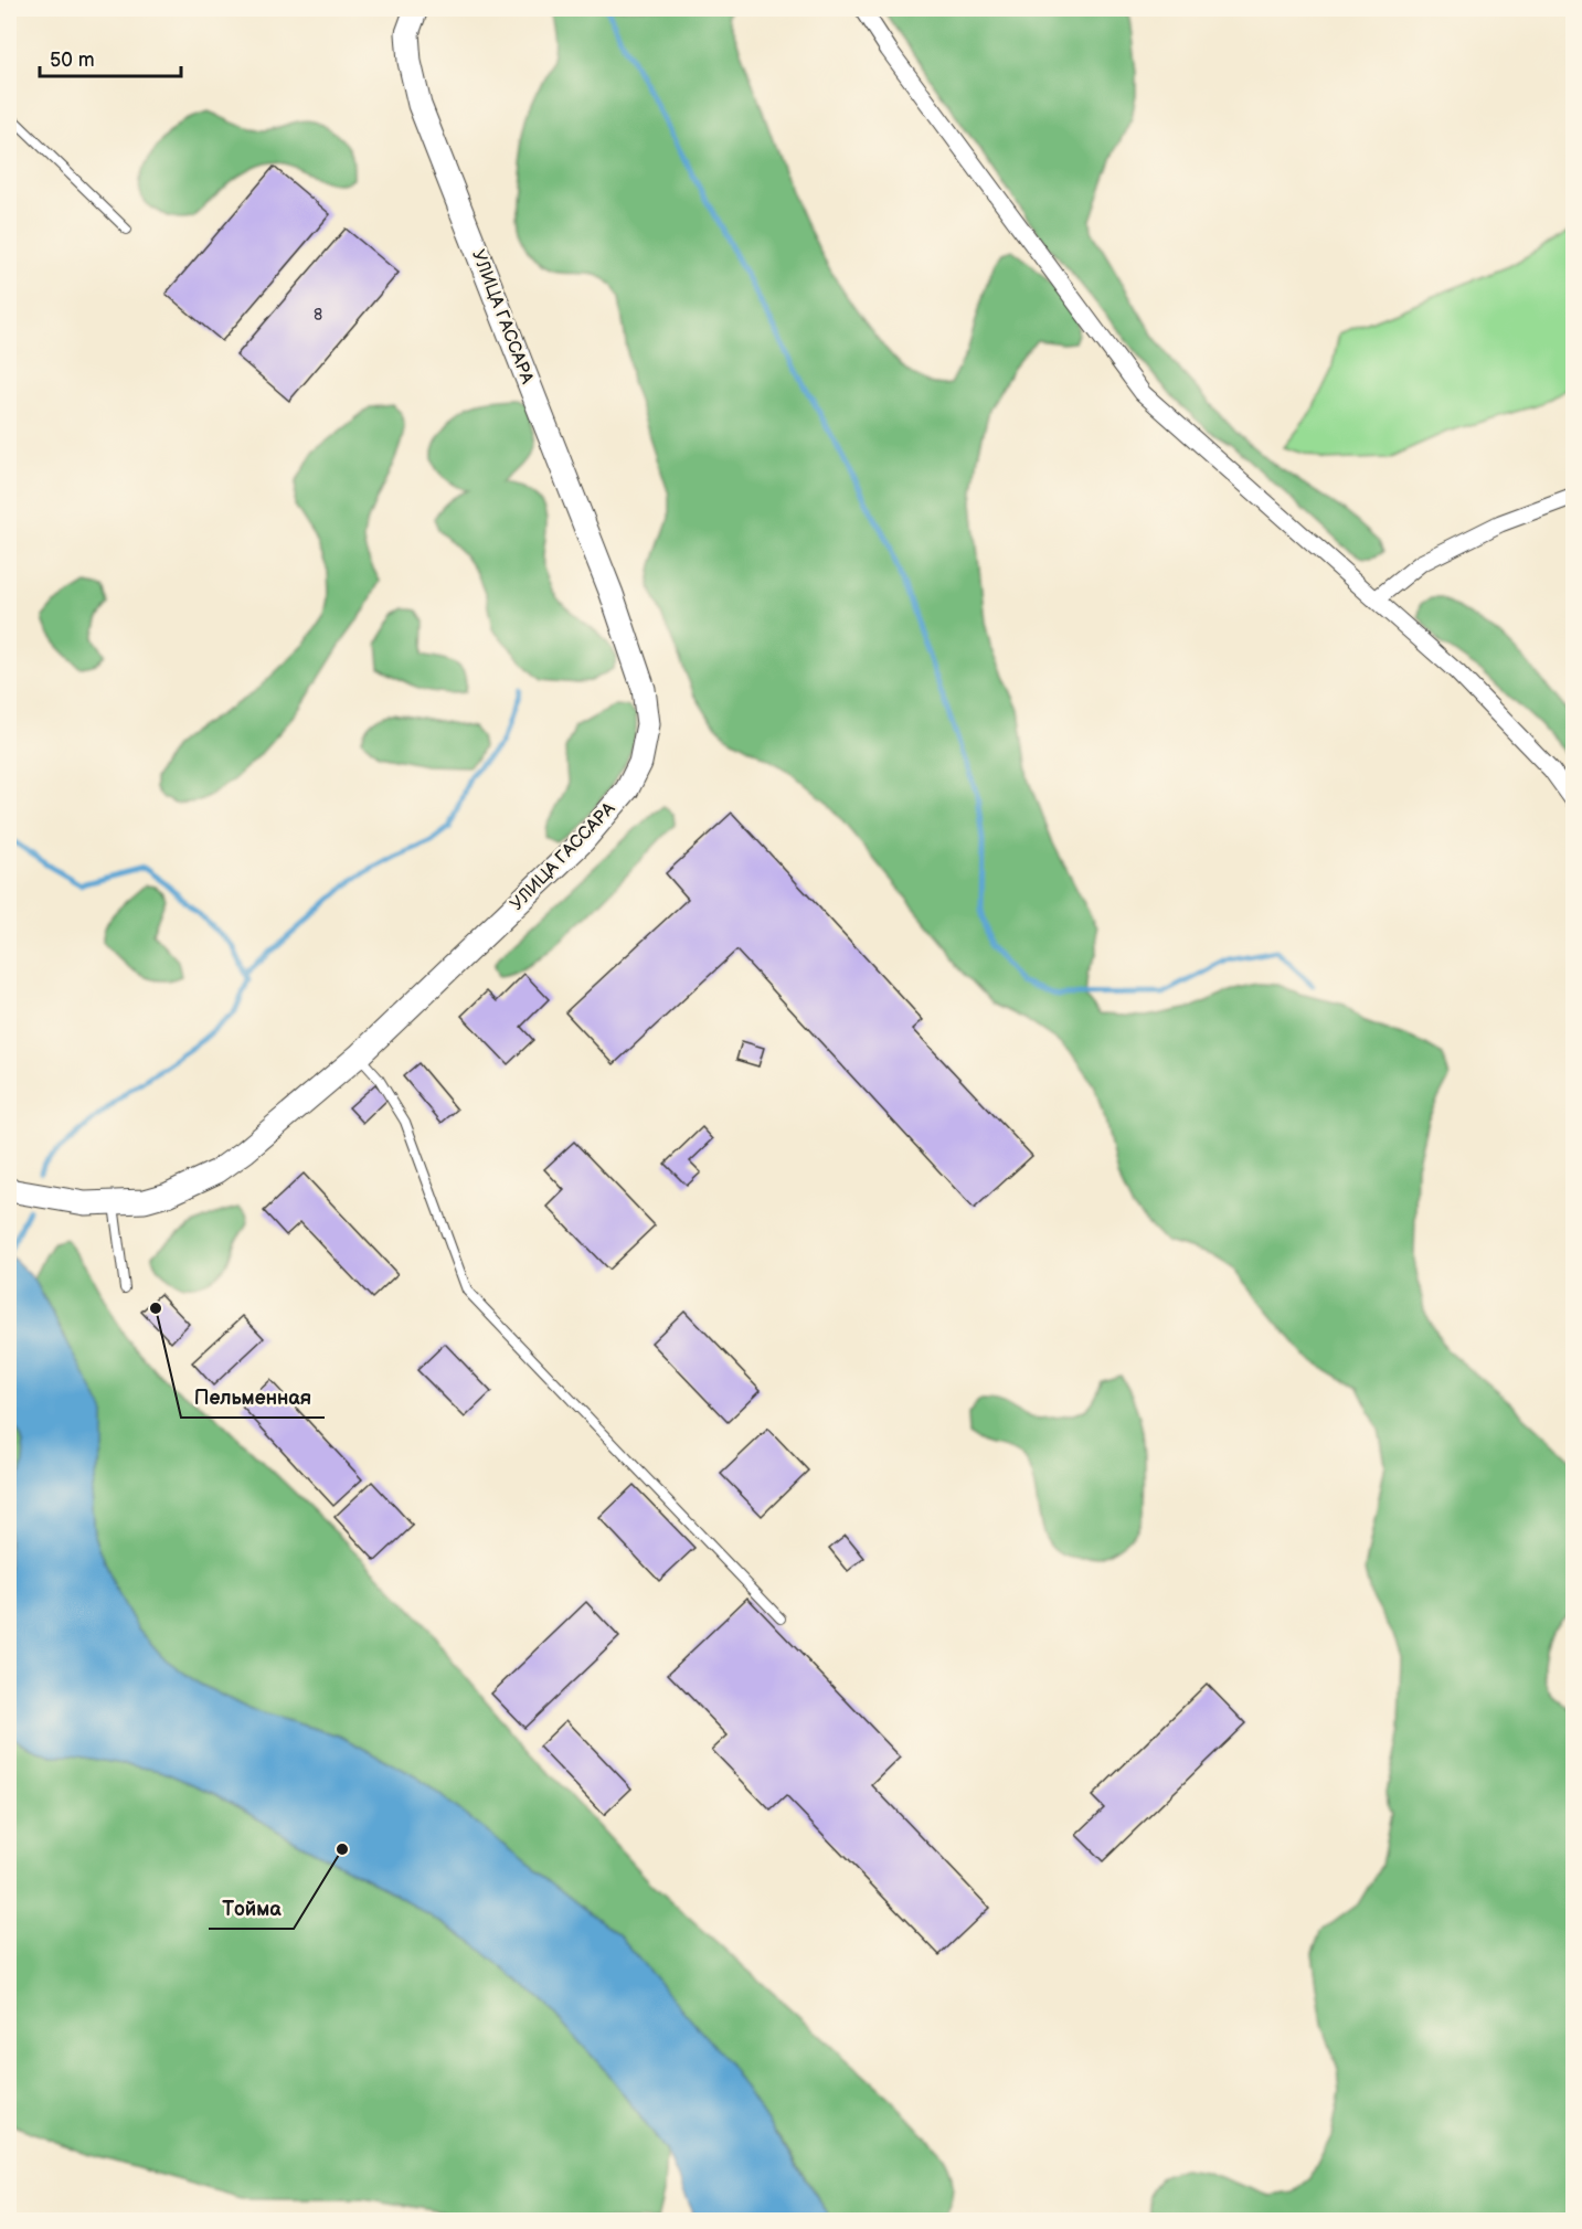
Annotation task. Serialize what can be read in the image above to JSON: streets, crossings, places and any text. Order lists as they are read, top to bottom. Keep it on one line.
{"streets":{"main road":["УЛИЦА ГАССАРА"]},"places":["Пельменная","Тойма"],"house_numbers":["8"],"scale_bar":"50 m"}
